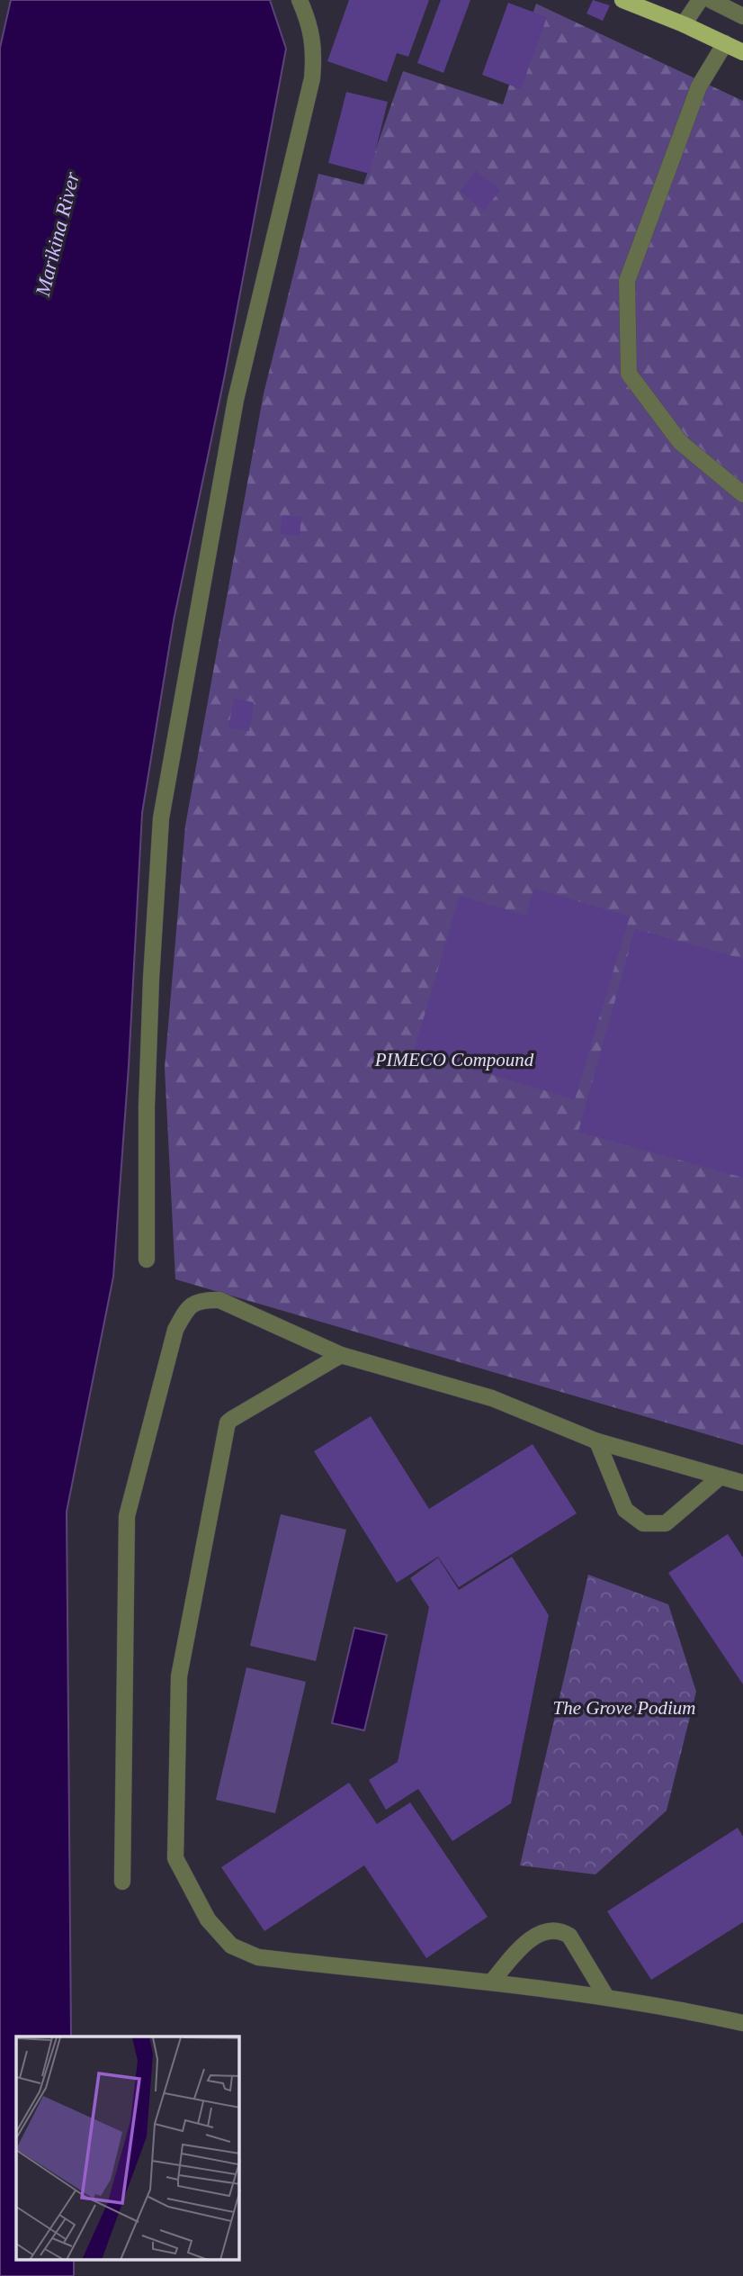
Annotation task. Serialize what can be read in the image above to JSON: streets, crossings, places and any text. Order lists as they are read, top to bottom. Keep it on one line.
{"water":["Marikina River"],"parks":["PIMECO Compound","The Grove Podium"]}
